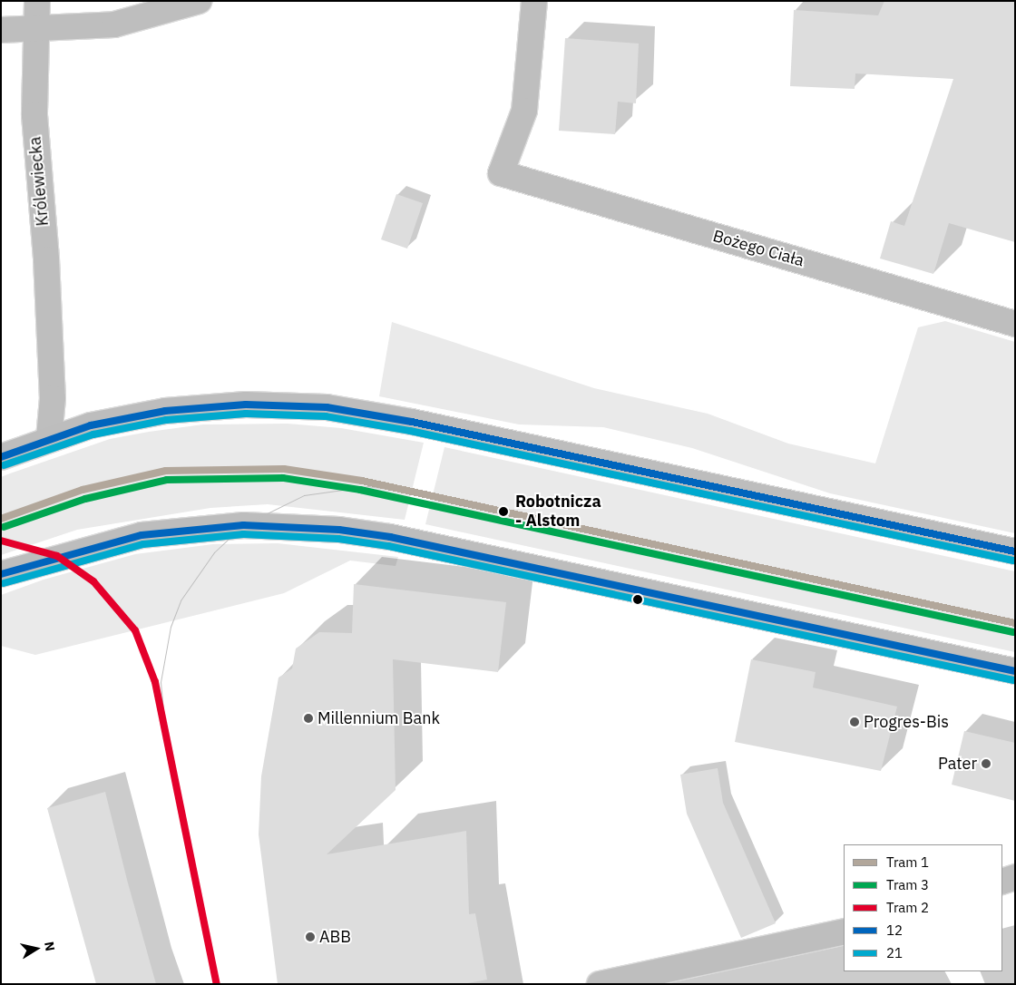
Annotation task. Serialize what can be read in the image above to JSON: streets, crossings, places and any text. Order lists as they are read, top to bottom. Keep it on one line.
{"streets":{"street":["Królewiecka","Bożego Ciała"]},"places":["Robotnicza - Alstom","Millennium Bank","Progres-Bis","Pater","ABB"],"lines":["transit line 12","transit line 21","tram line 1","tram line 3","tram line 2"],"legend":["Tram 1","Tram 3","Tram 2","12","21"],"north":"right"}
